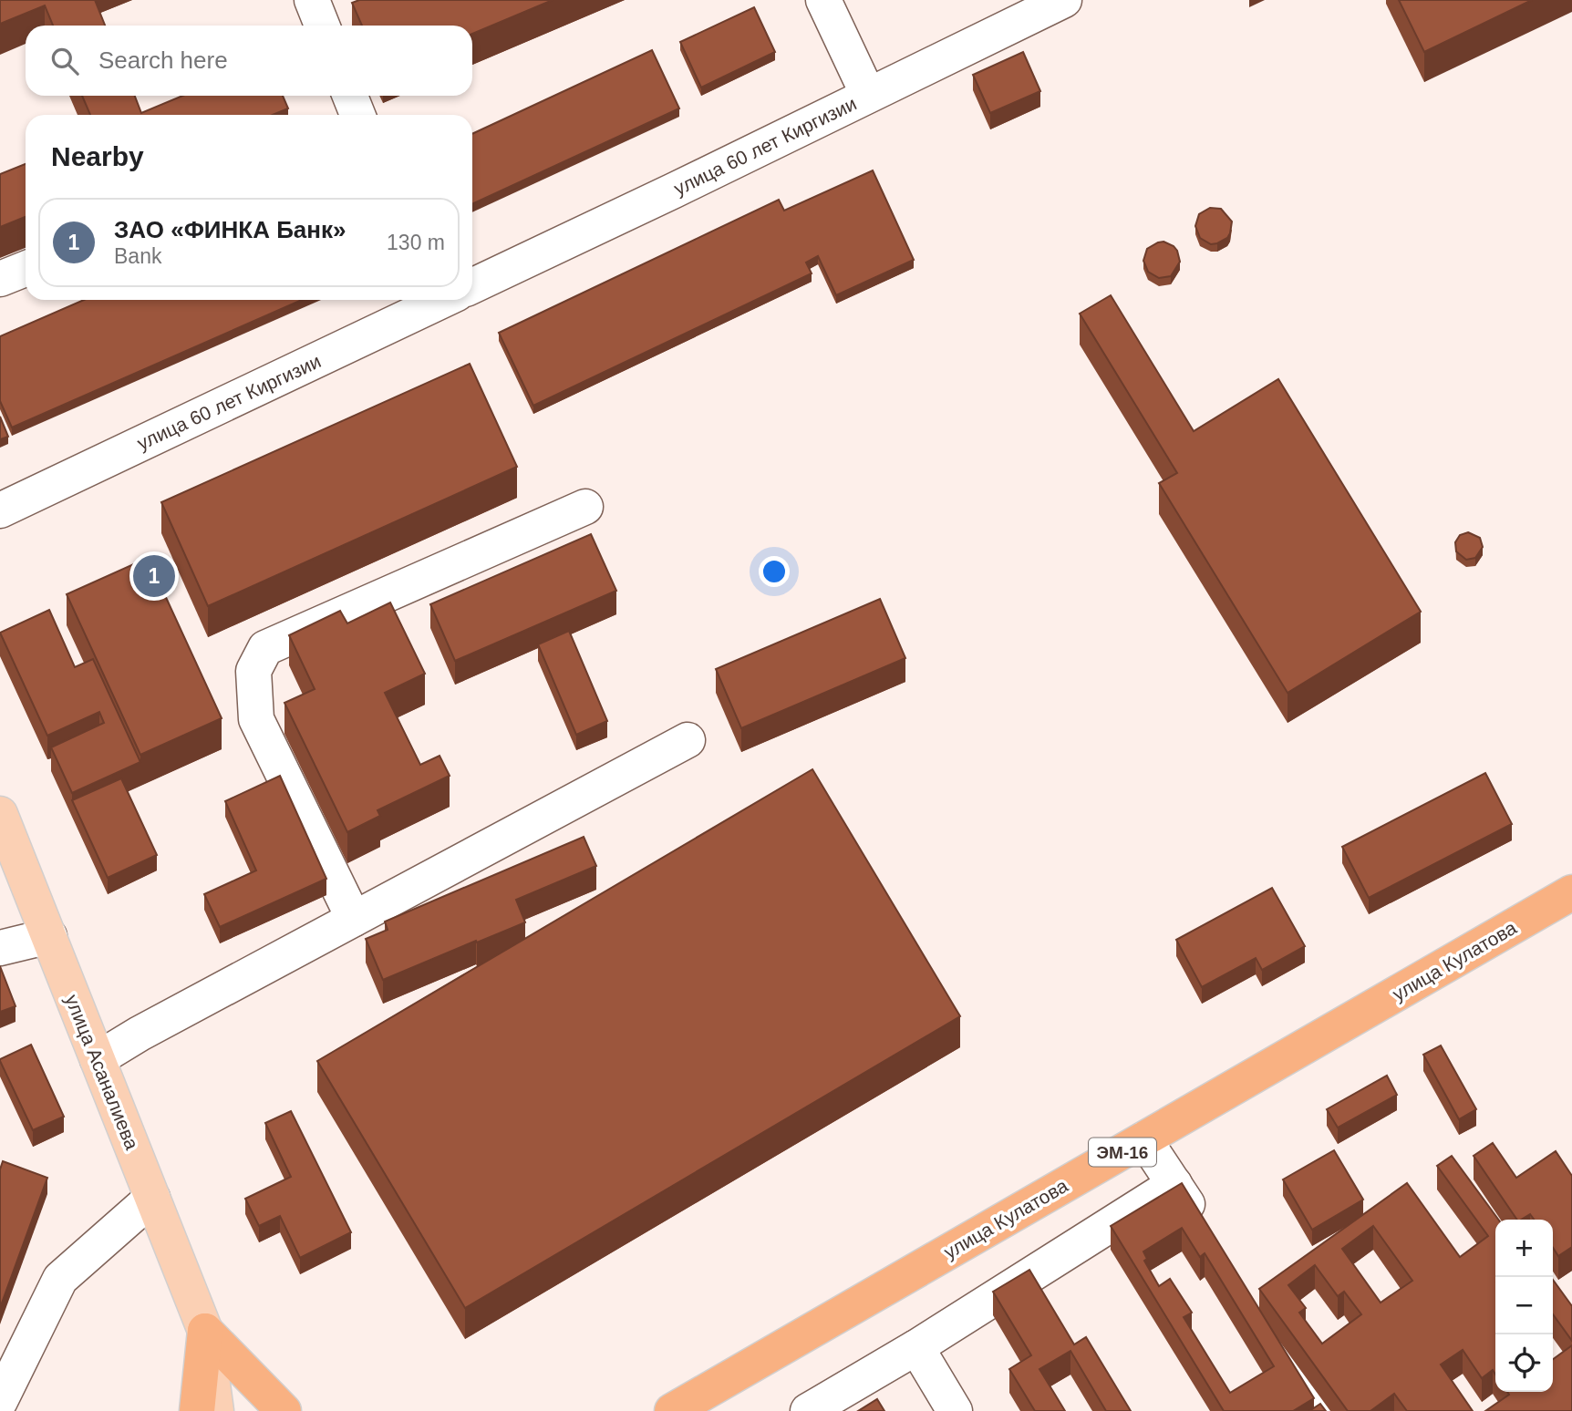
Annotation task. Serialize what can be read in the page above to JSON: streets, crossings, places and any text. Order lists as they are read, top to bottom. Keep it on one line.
{"streets":{"highway":["улица Кулатова","ЭМ-16"],"main road":["улица Асаналиева"],"street":["улица 60 лет Киргизии"]},"page":{"search":"Search here","heading":"Nearby","list":[{"mark":"1","name":"ЗАО «ФИНКА Банк»","note":"Bank","value":"130 m"}],"pins":"1","map_buttons":["+","−"]}}
